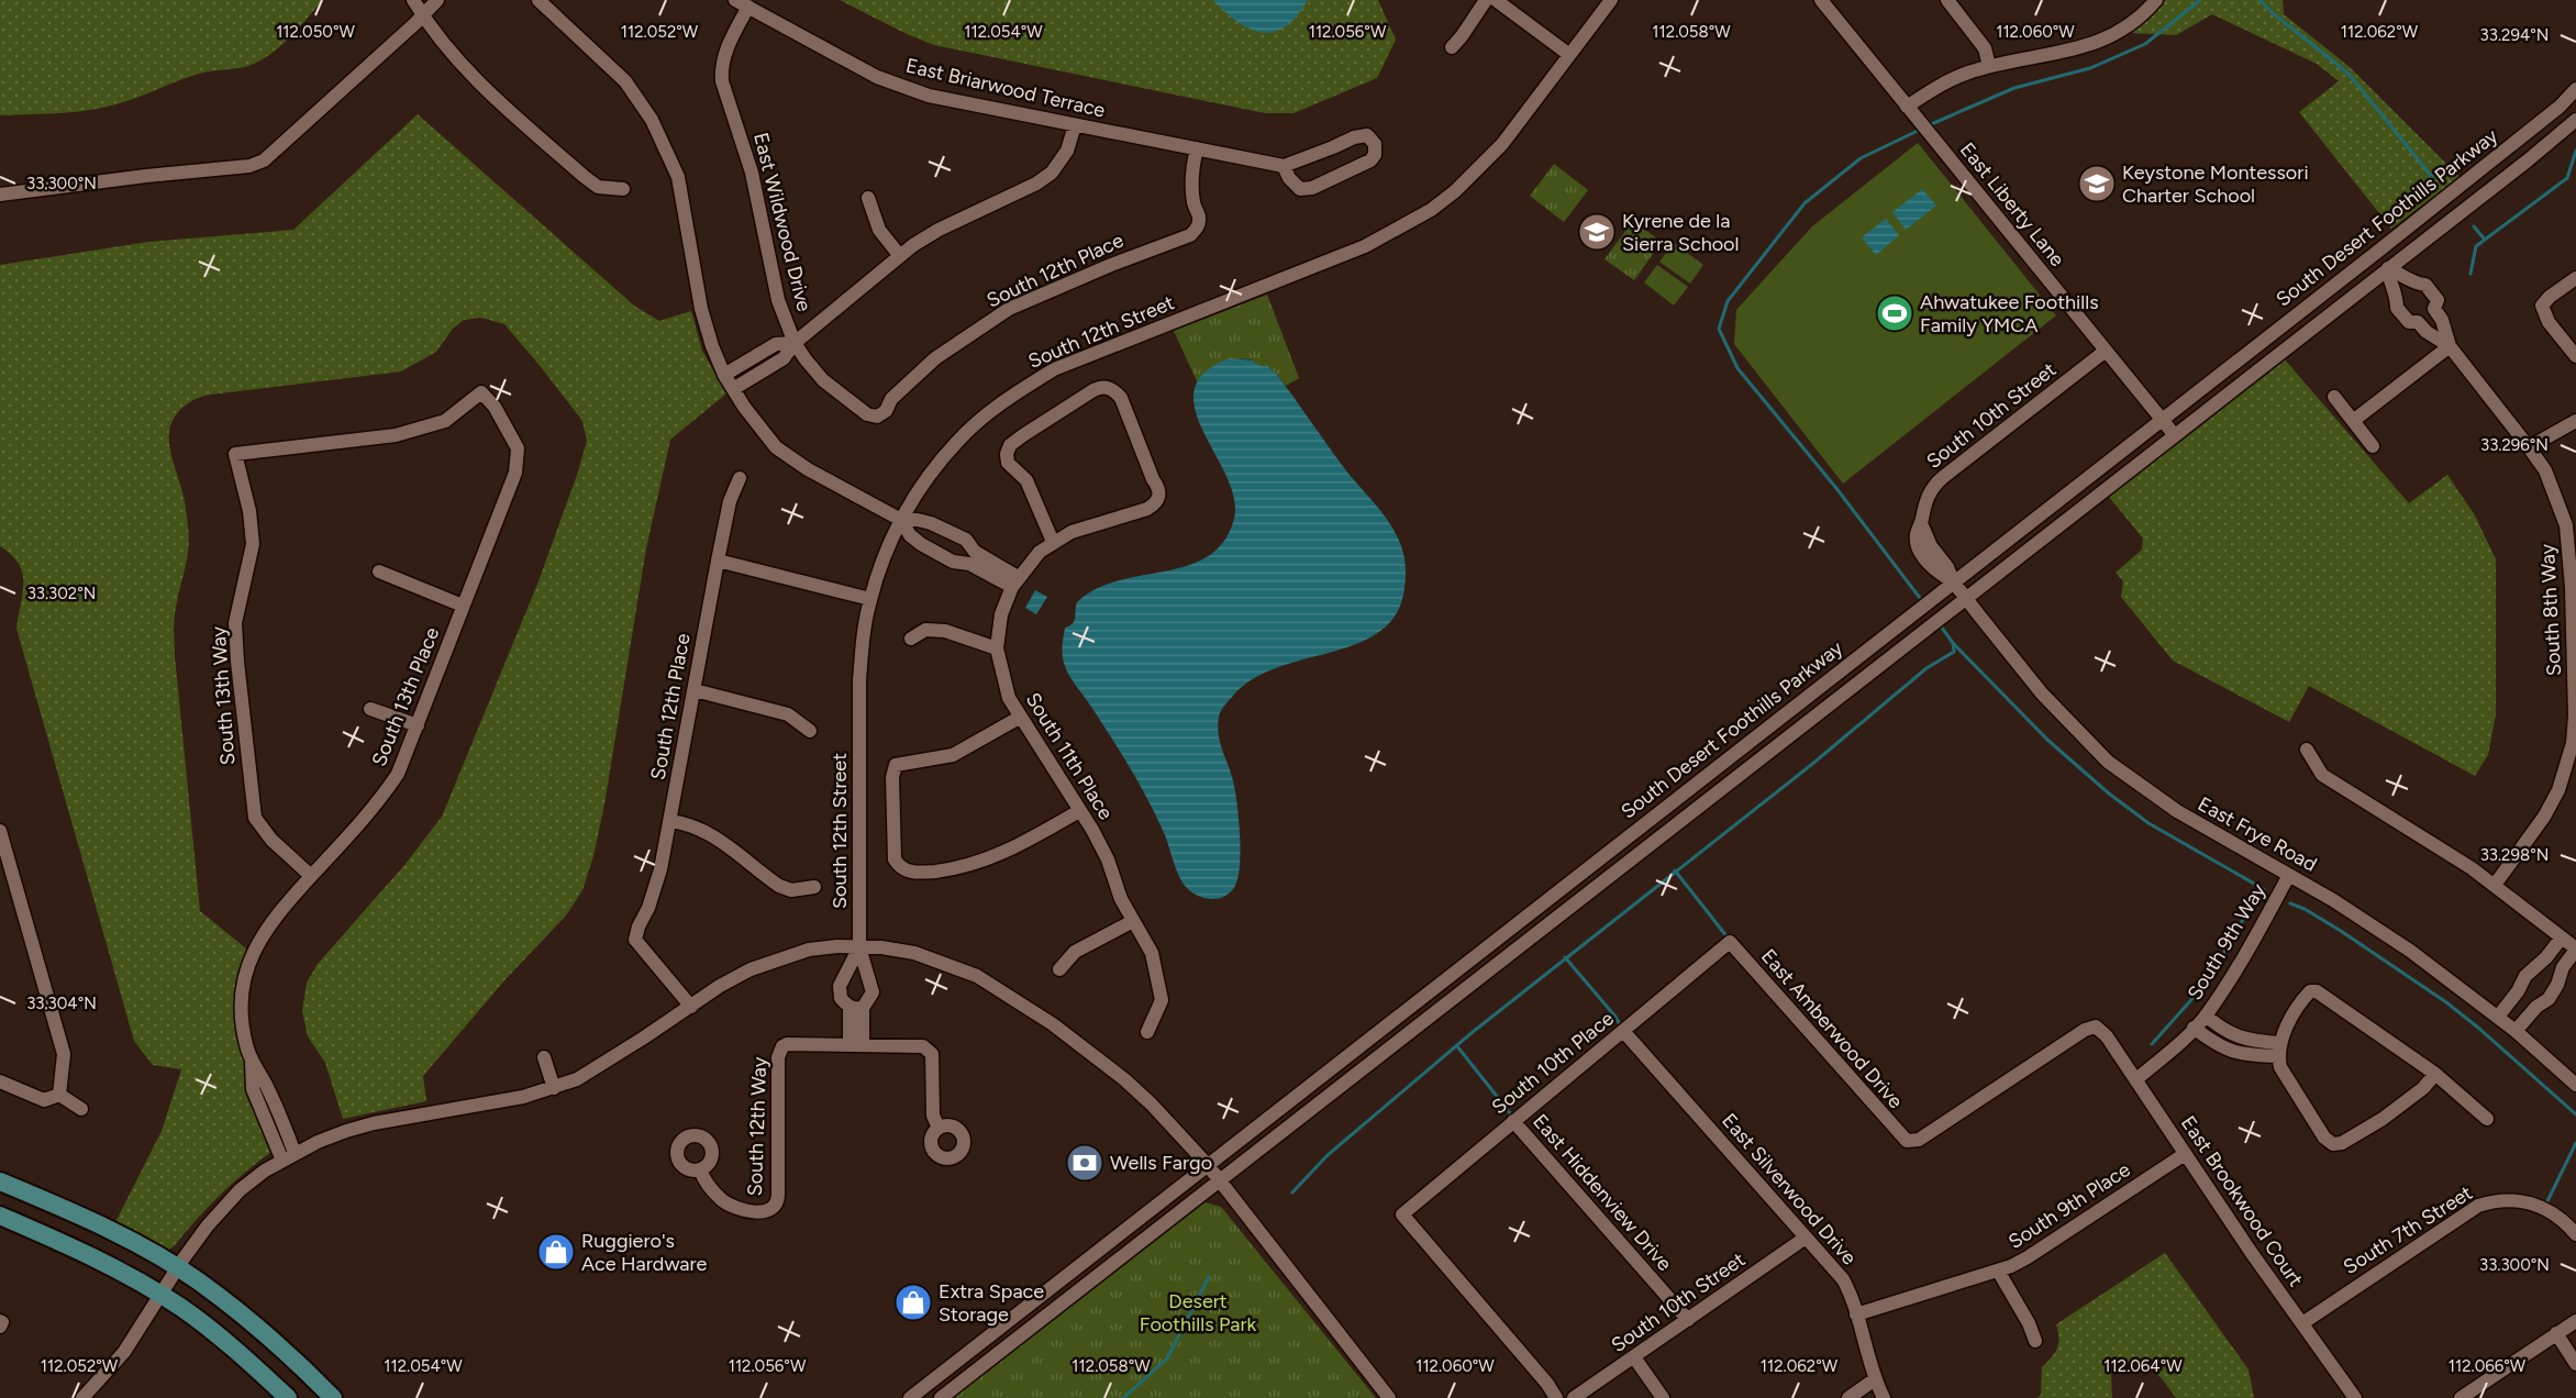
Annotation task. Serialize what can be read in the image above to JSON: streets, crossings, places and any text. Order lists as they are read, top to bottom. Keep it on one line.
{"streets":{"street":["East Briarwood Terrace","East Liberty Lane","South Desert Foothills Parkway","East Wildwood Drive","South 12th Place","South 12th Street","South 10th Street","South 8th Way","South 13th Way","South 13th Place","South 11th Place","East Frye Road","South 9th Way","East Amberwood Drive","South 10th Place","South 12th Way","East Silverwood Drive","East Hiddenview Drive","East Brookwood Court","South 9th Place","South 7th Street"]},"crossings":[["East Briarwood Terrace","East Wildwood Drive"],["East Briarwood Terrace","South 12th Place"],["East Liberty Lane","South Desert Foothills Parkway"],["East Liberty Lane","South 10th Street"],["South Desert Foothills Parkway","South 8th Way"],["South Desert Foothills Parkway","East Frye Road"],["East Wildwood Drive","South 12th Place"],["South 12th Street","South 12th Way"],["South 10th Street","East Frye Road"],["South 10th Street","East Silverwood Drive"],["South 10th Street","East Hiddenview Drive"],["South 13th Way","South 13th Place"],["East Frye Road","South 9th Way"],["South 9th Way","East Brookwood Court"],["East Amberwood Drive","South 10th Place"],["East Amberwood Drive","East Brookwood Court"],["South 10th Place","East Silverwood Drive"],["South 10th Place","East Hiddenview Drive"],["East Silverwood Drive","South 9th Place"],["East Brookwood Court","South 9th Place"],["East Brookwood Court","South 7th Street"]],"parks":["Desert Foothills Park"],"places":{"school or university":["Keystone Montessori Charter School","Kyrene de la Sierra School"],"sports":["Ahwatukee Foothills Family YMCA"],"bank":["Wells Fargo"],"shop":["Ruggiero's Ace Hardware","Extra Space Storage"]},"coordinates":["112.050°W","112.052°W","112.056°W","112.058°W","112.062°W","112.054°W","112.060°W","33.294°N","33.300°N","33.296°N","33.302°N","33.298°N","33.304°N","112.064°W","112.066°W"]}
